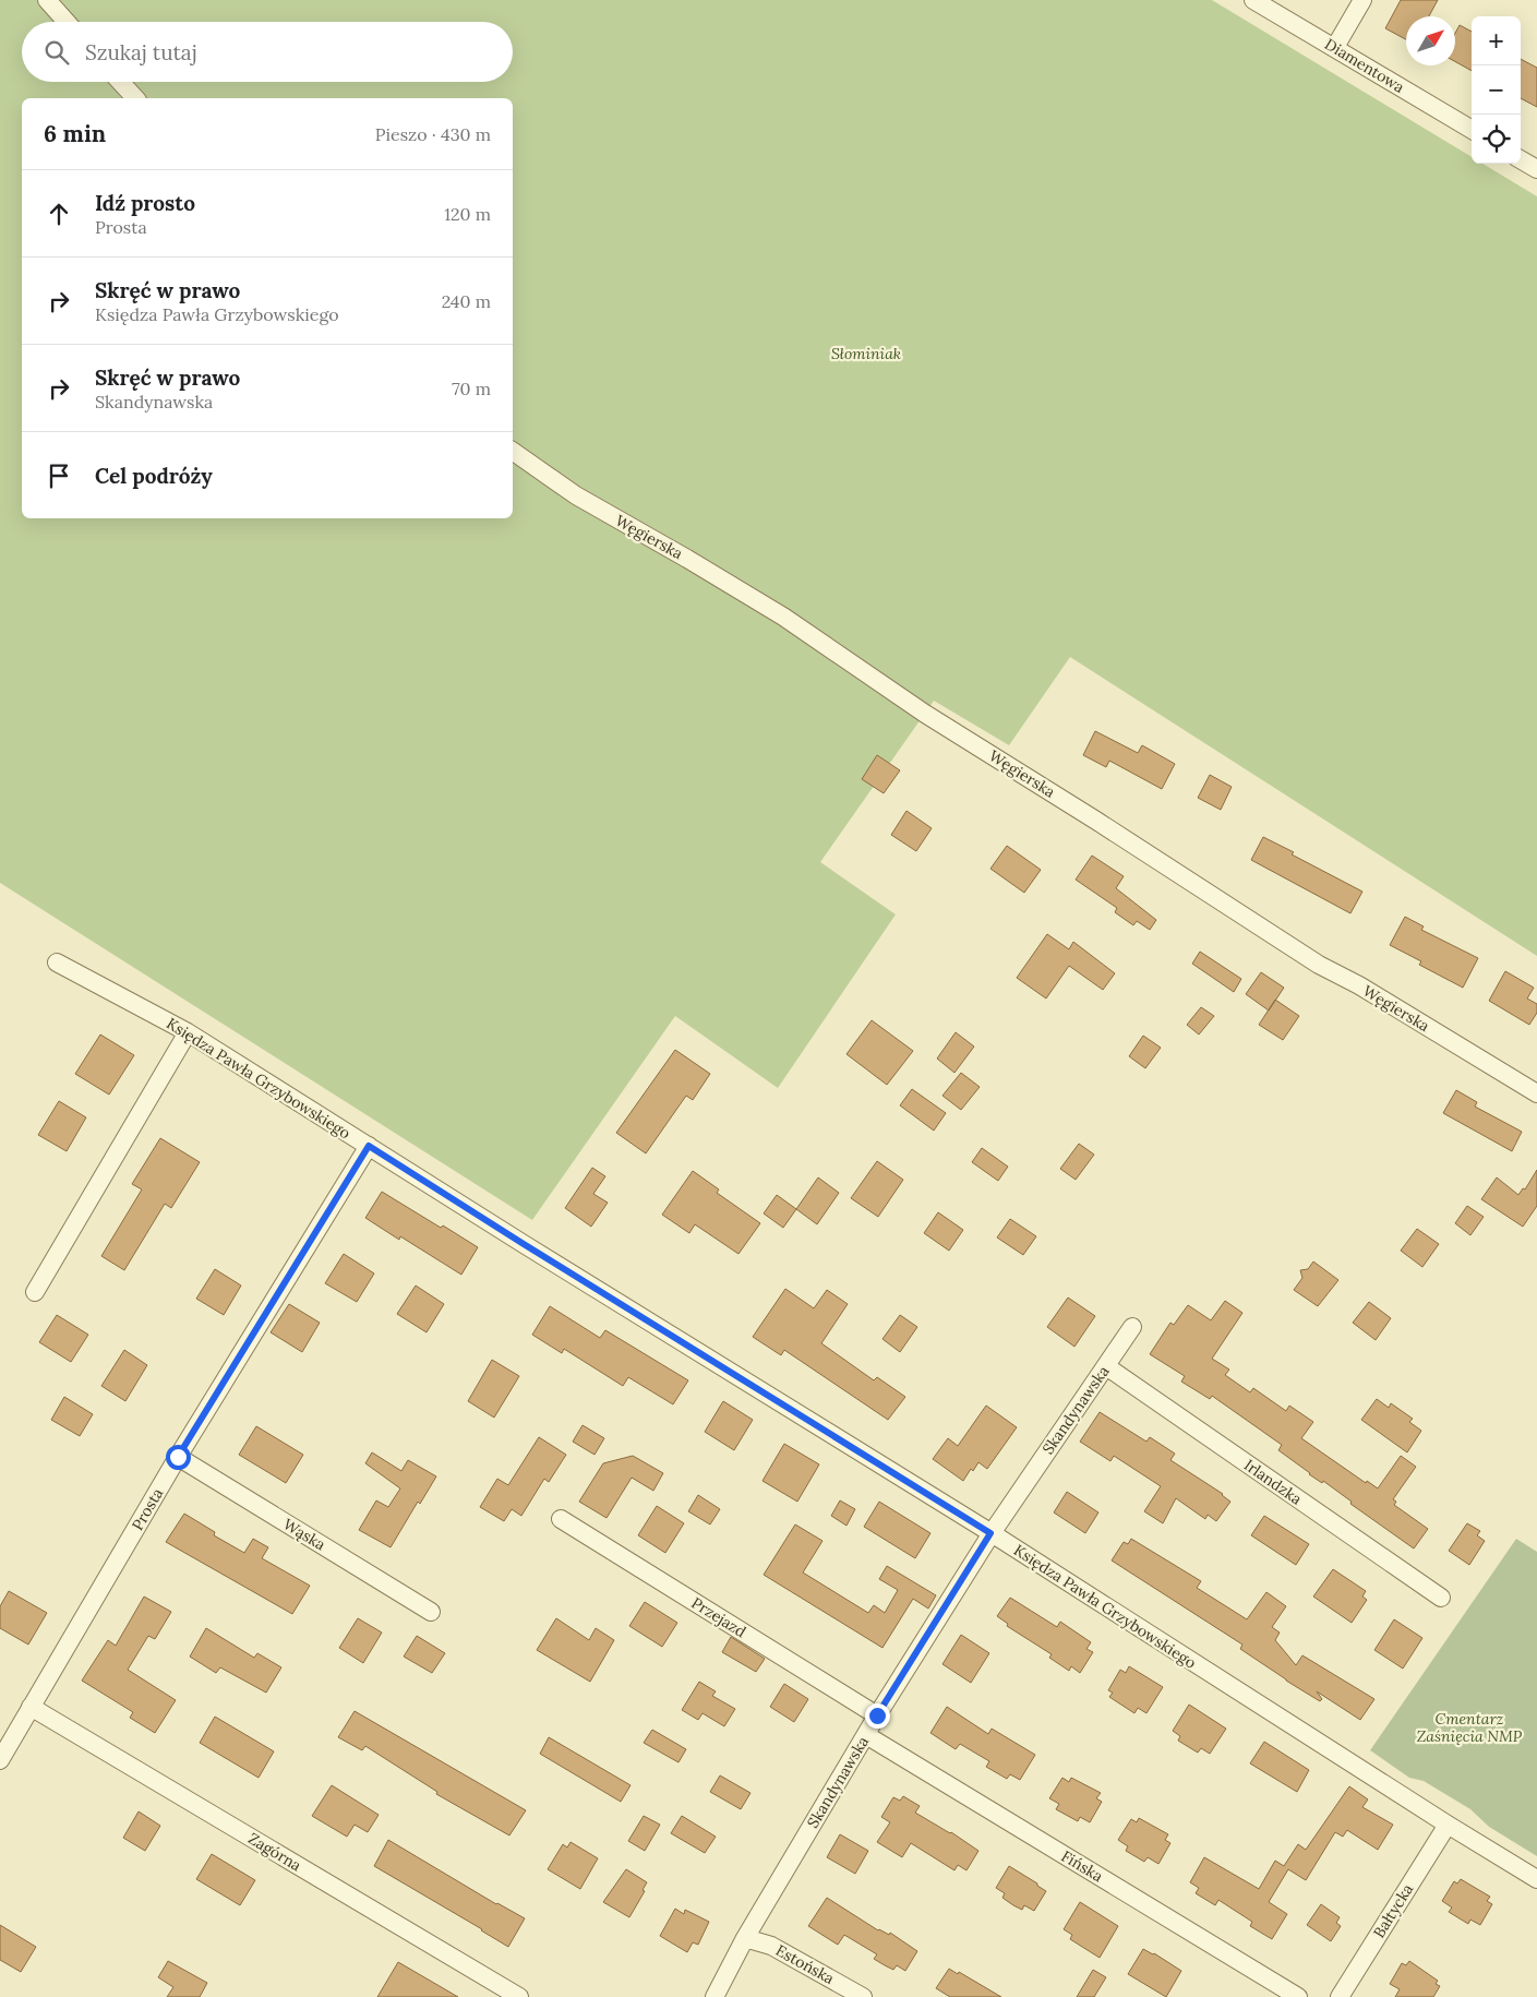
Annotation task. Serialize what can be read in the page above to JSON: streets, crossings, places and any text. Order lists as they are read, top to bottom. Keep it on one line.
{"streets":{"street":["Diamentowa","Węgierska","Księdza Pawła Grzybowskiego","Skandynawska","Irlandzka","Prosta","Wąska","Przejazd","Zagórna","Fińska","Bałtycka","Estońska"]},"crossings":[["Księdza Pawła Grzybowskiego","Skandynawska"],["Księdza Pawła Grzybowskiego","Prosta"],["Księdza Pawła Grzybowskiego","Bałtycka"],["Skandynawska","Irlandzka"],["Skandynawska","Przejazd"],["Skandynawska","Fińska"],["Skandynawska","Estońska"],["Prosta","Wąska"],["Prosta","Zagórna"]],"parks":["Słominiak","Cmentarz Zaśnięcia NMP"],"north":"top right","page":{"map_buttons":["+","−"],"search":"Szukaj tutaj","heading":["6 min","Pieszo · 430 m"],"list":[["Idź prosto","Prosta","120 m"],["Skręć w prawo","Księdza Pawła Grzybowskiego","240 m"],["Skręć w prawo","Skandynawska","70 m"],"Cel podróży"]}}
